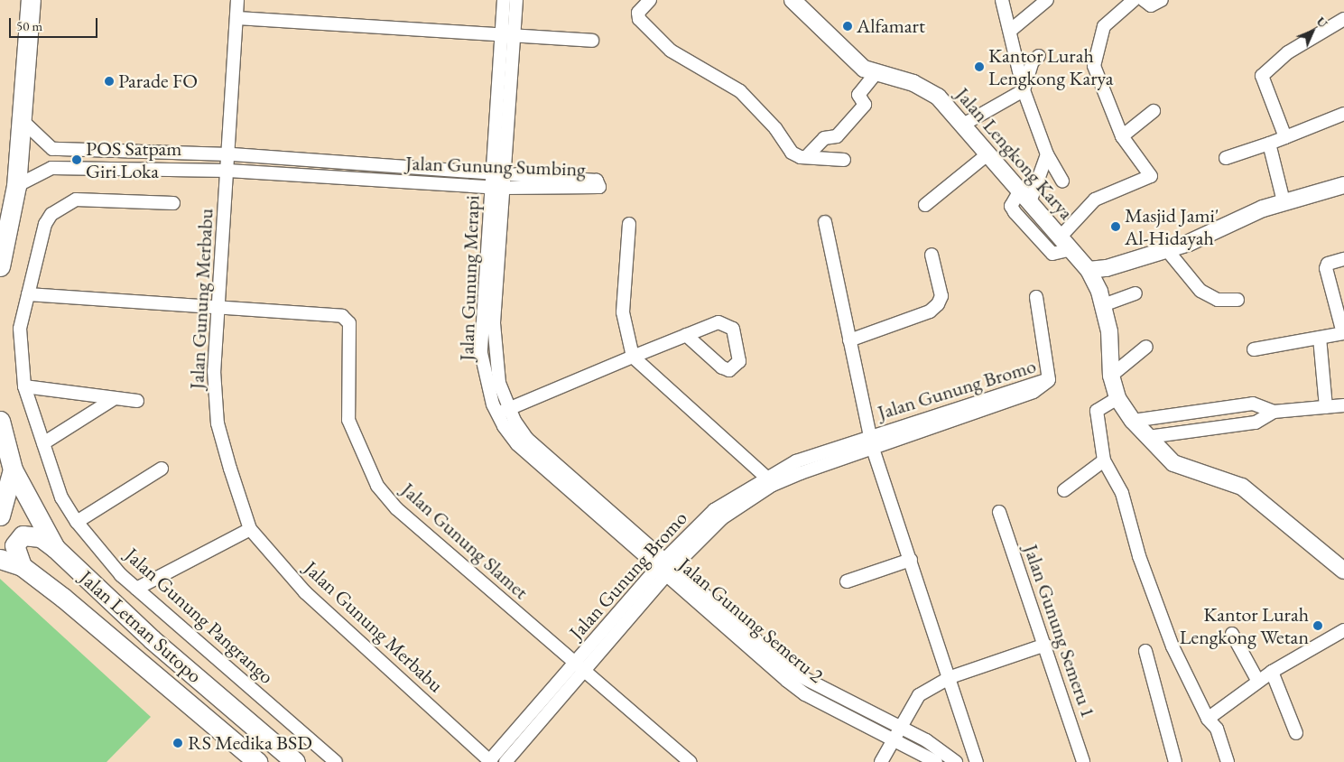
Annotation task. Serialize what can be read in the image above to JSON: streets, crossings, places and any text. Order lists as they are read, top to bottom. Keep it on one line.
{"streets":{"main road":["Jalan Letnan Sutopo"],"street":["Jalan Lengkong Karya","Jalan Gunung Sumbing","Jalan Gunung Merapi","Jalan Gunung Merbabu","Jalan Gunung Bromo","Jalan Gunung Slamet","Jalan Gunung Pangrango","Jalan Gunung Semeru 2","Jalan Gunung Semeru 1"]},"crossings":[["Jalan Gunung Sumbing","Jalan Gunung Merapi"],["Jalan Gunung Sumbing","Jalan Gunung Merbabu"],["Jalan Gunung Merapi","Jalan Gunung Bromo"],["Jalan Gunung Merapi","Jalan Gunung Semeru 2"],["Jalan Gunung Merbabu","Jalan Gunung Bromo"],["Jalan Gunung Merbabu","Jalan Gunung Slamet"],["Jalan Gunung Bromo","Jalan Gunung Slamet"],["Jalan Gunung Bromo","Jalan Gunung Semeru 2"]],"places":["Alfamart","Kantor Lurah Lengkong Karya","Parade FO","POS Satpam Giri Loka","Masjid Jami' Al-Hidayah","Kantor Lurah Lengkong Wetan","RS Medika BSD"],"scale_bar":"50 m","north":"top right"}
